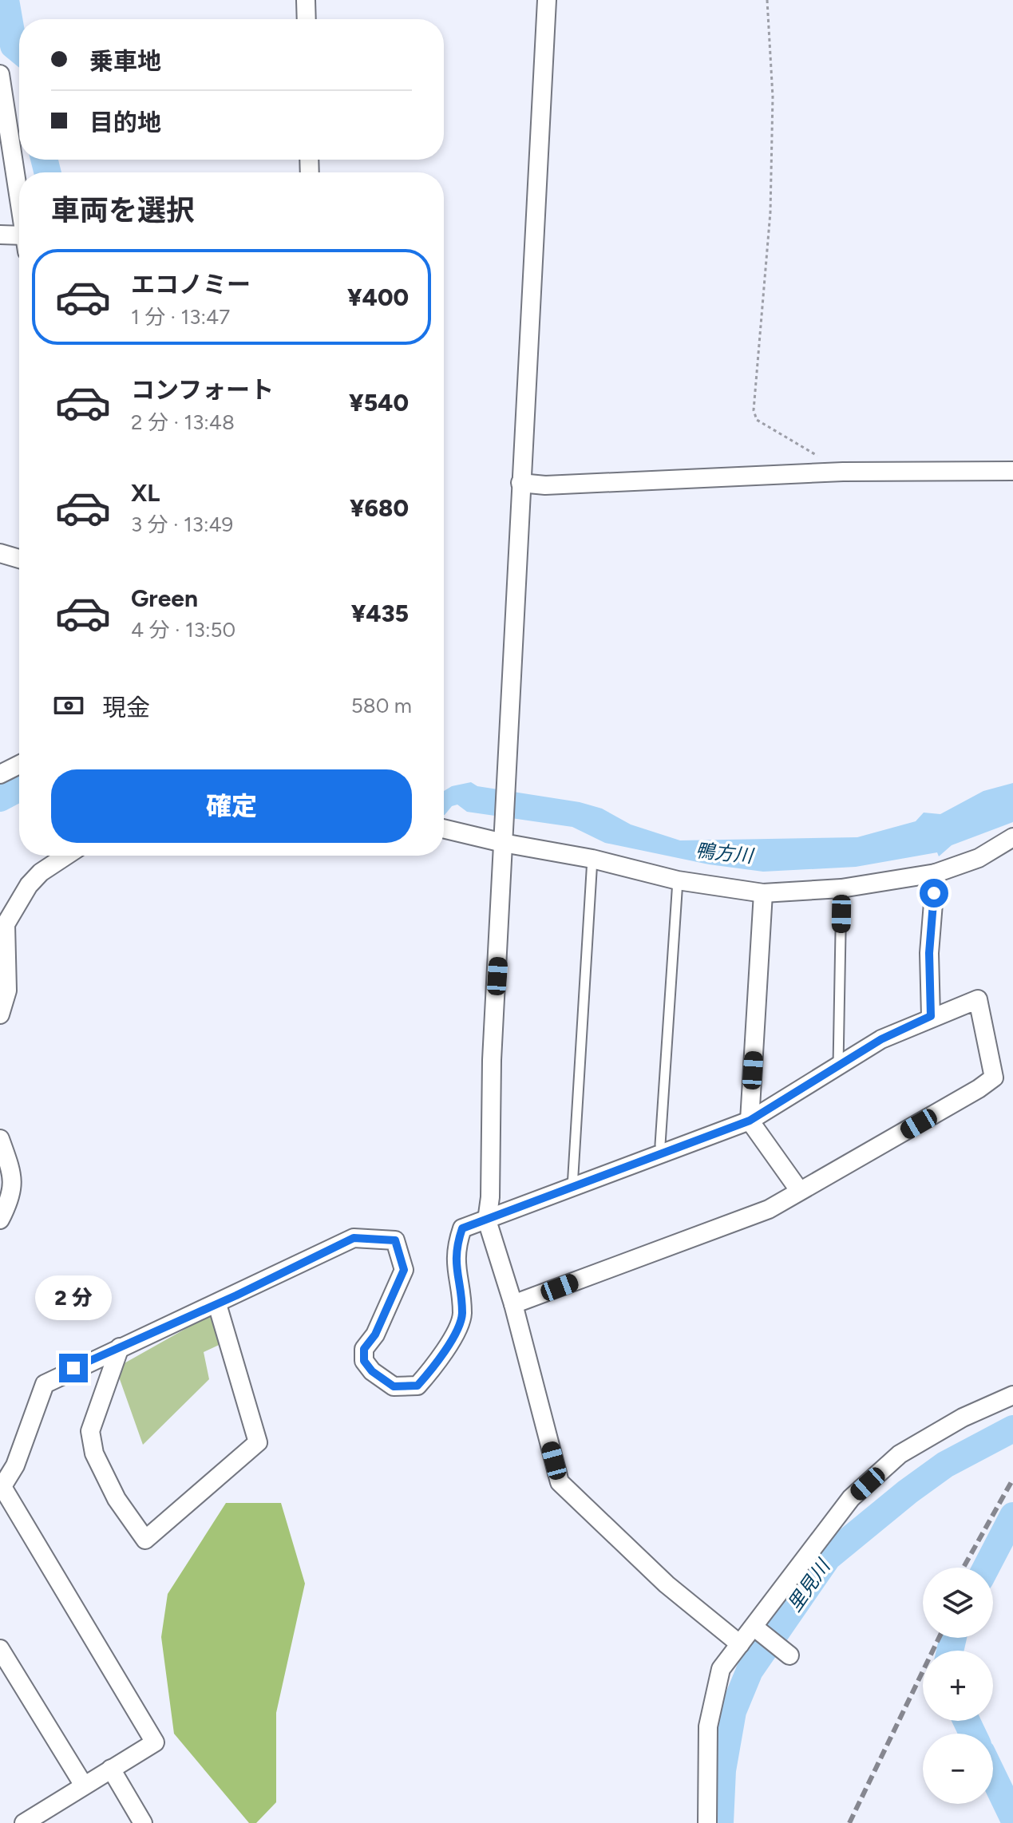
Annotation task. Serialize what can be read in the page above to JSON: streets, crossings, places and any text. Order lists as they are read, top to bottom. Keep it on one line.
{"water":["鴨方川","里見川"],"page":{"banner":["乗車地","目的地"],"heading":"車両を選択","list":[{"name":"エコノミー","note":"1 分 · 13:47","value":"¥400"},{"name":"コンフォート","note":"2 分 · 13:48","value":"¥540"},{"name":"XL","note":"3 分 · 13:49","value":"¥680"},{"name":"Green","note":"4 分 · 13:50","value":"¥435"}],"pay":["現金","580 m"],"buttons":"確定","bubble":"2 分","map_buttons":["+","−"]}}
